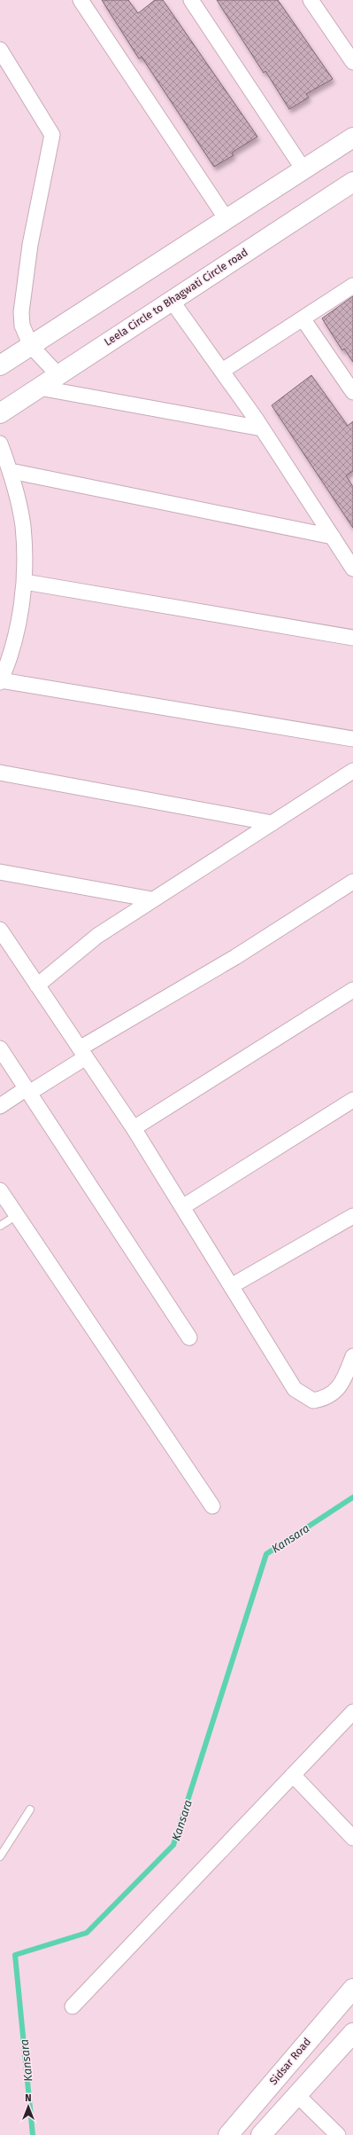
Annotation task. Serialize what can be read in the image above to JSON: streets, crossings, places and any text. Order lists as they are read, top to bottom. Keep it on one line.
{"streets":{"street":["Leela Circle to Bhagwati Circle road","Sidsar Road"]},"water":["Kansara"],"north":"top"}
